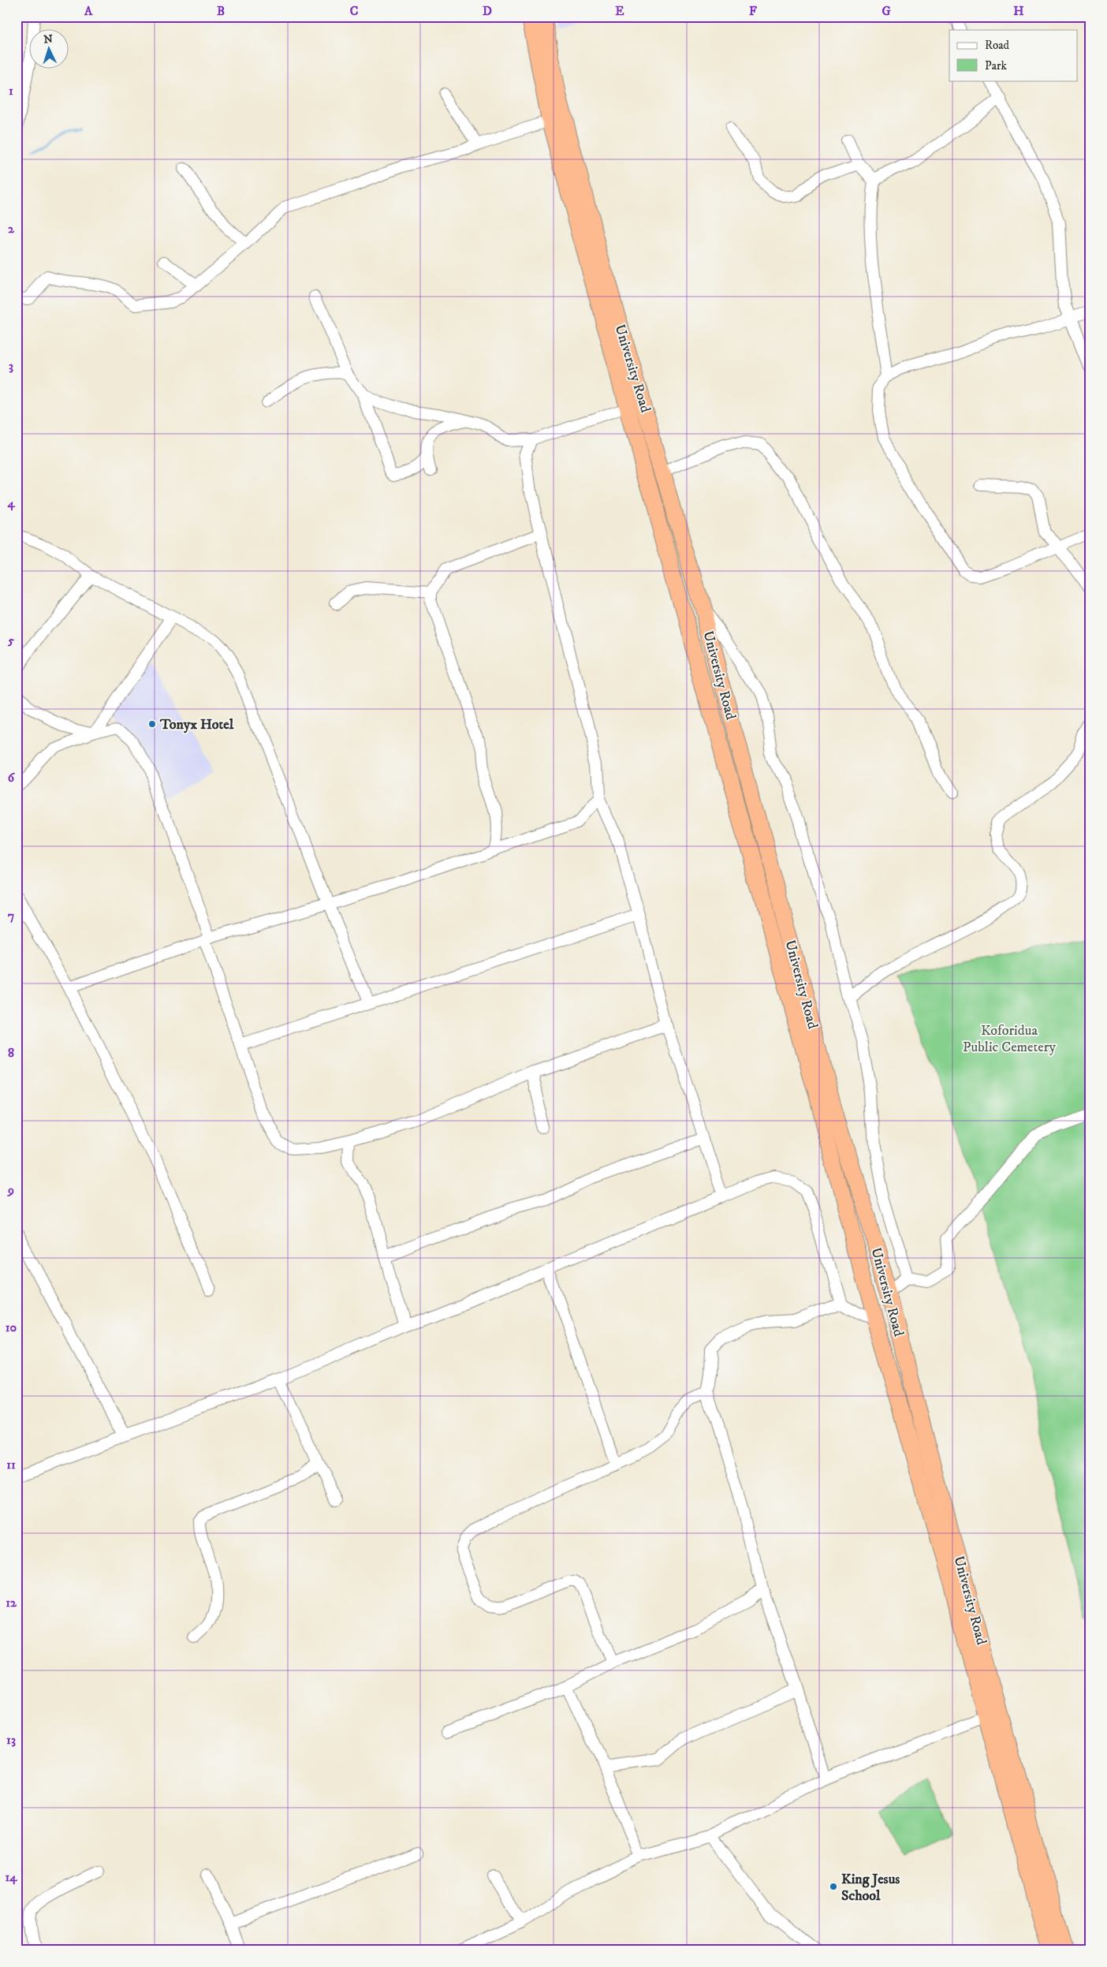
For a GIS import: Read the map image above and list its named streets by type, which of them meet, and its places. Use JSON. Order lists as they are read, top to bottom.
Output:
{
  "streets": {
    "highway": ["University Road"]
  },
  "parks": ["Koforidua Public Cemetery"],
  "places": ["Tonyx Hotel", "King Jesus School"],
  "legend": ["Road", "Park"],
  "north": "top",
  "grid": {
    "columns": [
      "A",
      "B",
      "C",
      "D",
      "E",
      "F",
      "G",
      "H"
    ],
    "rows": [
      "1",
      "2",
      "3",
      "4",
      "5",
      "6",
      "7",
      "8",
      "9",
      "10",
      "11",
      "12",
      "13",
      "14"
    ]
  }
}
